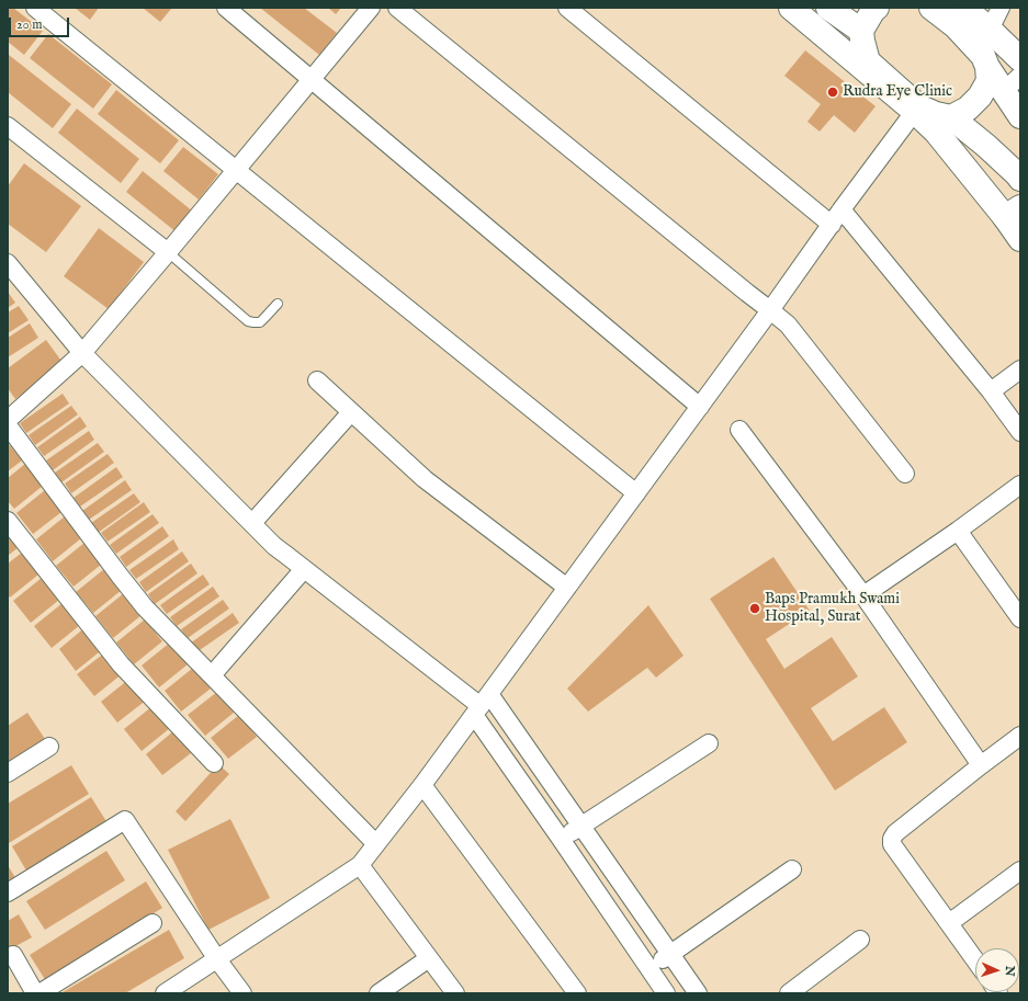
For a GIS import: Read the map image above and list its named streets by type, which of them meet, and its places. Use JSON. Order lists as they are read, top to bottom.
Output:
{
  "places": ["Rudra Eye Clinic", "Baps Pramukh Swami Hospital, Surat"],
  "scale_bar": "20 m",
  "north": "right"
}
